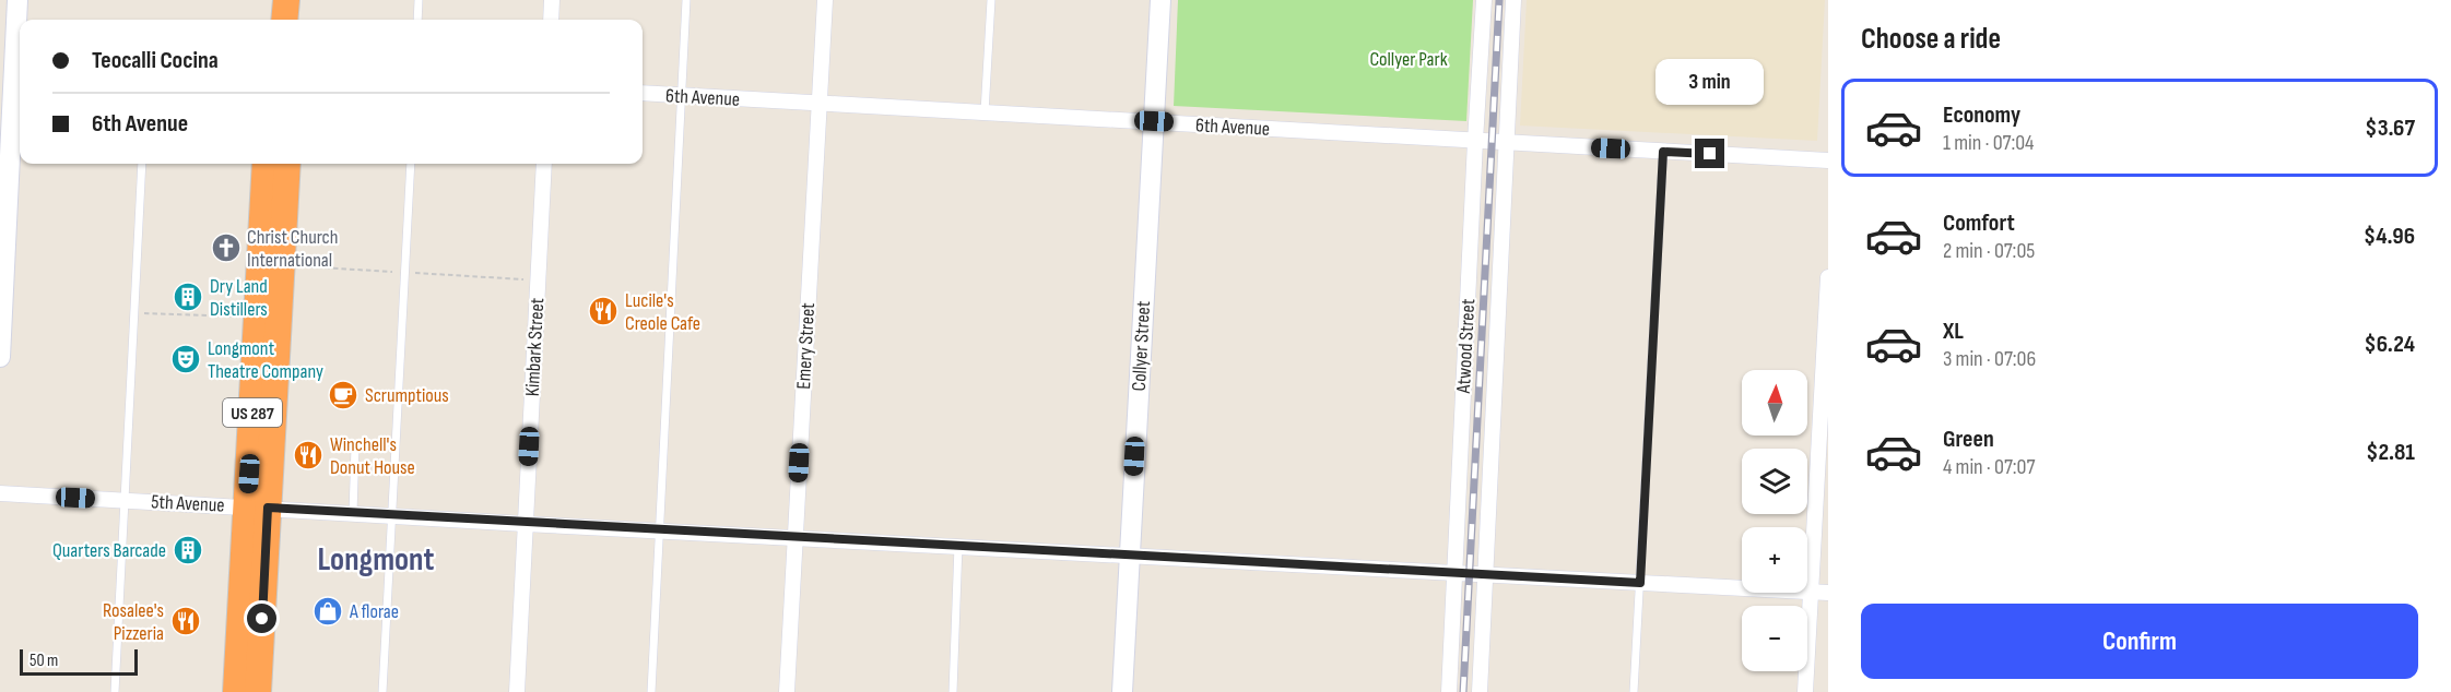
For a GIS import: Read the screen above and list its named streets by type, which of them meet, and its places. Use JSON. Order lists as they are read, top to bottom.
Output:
{
  "streets": {
    "highway": ["US 287"],
    "street": [
      "6th Avenue",
      "Emery Street",
      "Collyer Street",
      "Atwood Street",
      "Kimbark Street",
      "5th Avenue"
    ]
  },
  "crossings": [
    ["6th Avenue", "Emery Street"],
    ["6th Avenue", "Collyer Street"],
    ["6th Avenue", "Atwood Street"],
    ["Emery Street", "5th Avenue"],
    ["Collyer Street", "5th Avenue"],
    ["Atwood Street", "5th Avenue"],
    ["Kimbark Street", "5th Avenue"],
    ["US 287", "5th Avenue"]
  ],
  "districts": ["Longmont"],
  "parks": ["Collyer Park"],
  "places": {
    "church": ["Christ Church International"],
    "building": ["Dry Land Distillers", "Quarters Barcade"],
    "restaurant": ["Lucile's Creole Cafe", "Winchell's Donut House", "Rosalee's Pizzeria"],
    "theatre": ["Longmont Theatre Company"],
    "cafe": ["Scrumptious"],
    "shop": ["A florae"]
  },
  "scale_bar": "50 m",
  "north": "top",
  "page": {
    "heading": "Choose a ride",
    "banner": ["Teocalli Cocina", "6th Avenue"],
    "bubble": "3 min",
    "list": [
      {
        "name": "Economy",
        "note": "1 min · 07:04",
        "value": "$3.67"
      },
      {
        "name": "Comfort",
        "note": "2 min · 07:05",
        "value": "$4.96"
      },
      {
        "name": "XL",
        "note": "3 min · 07:06",
        "value": "$6.24"
      },
      {
        "name": "Green",
        "note": "4 min · 07:07",
        "value": "$2.81"
      }
    ],
    "map_buttons": ["+", "−"],
    "buttons": "Confirm",
    "scale": "50 m"
  }
}
